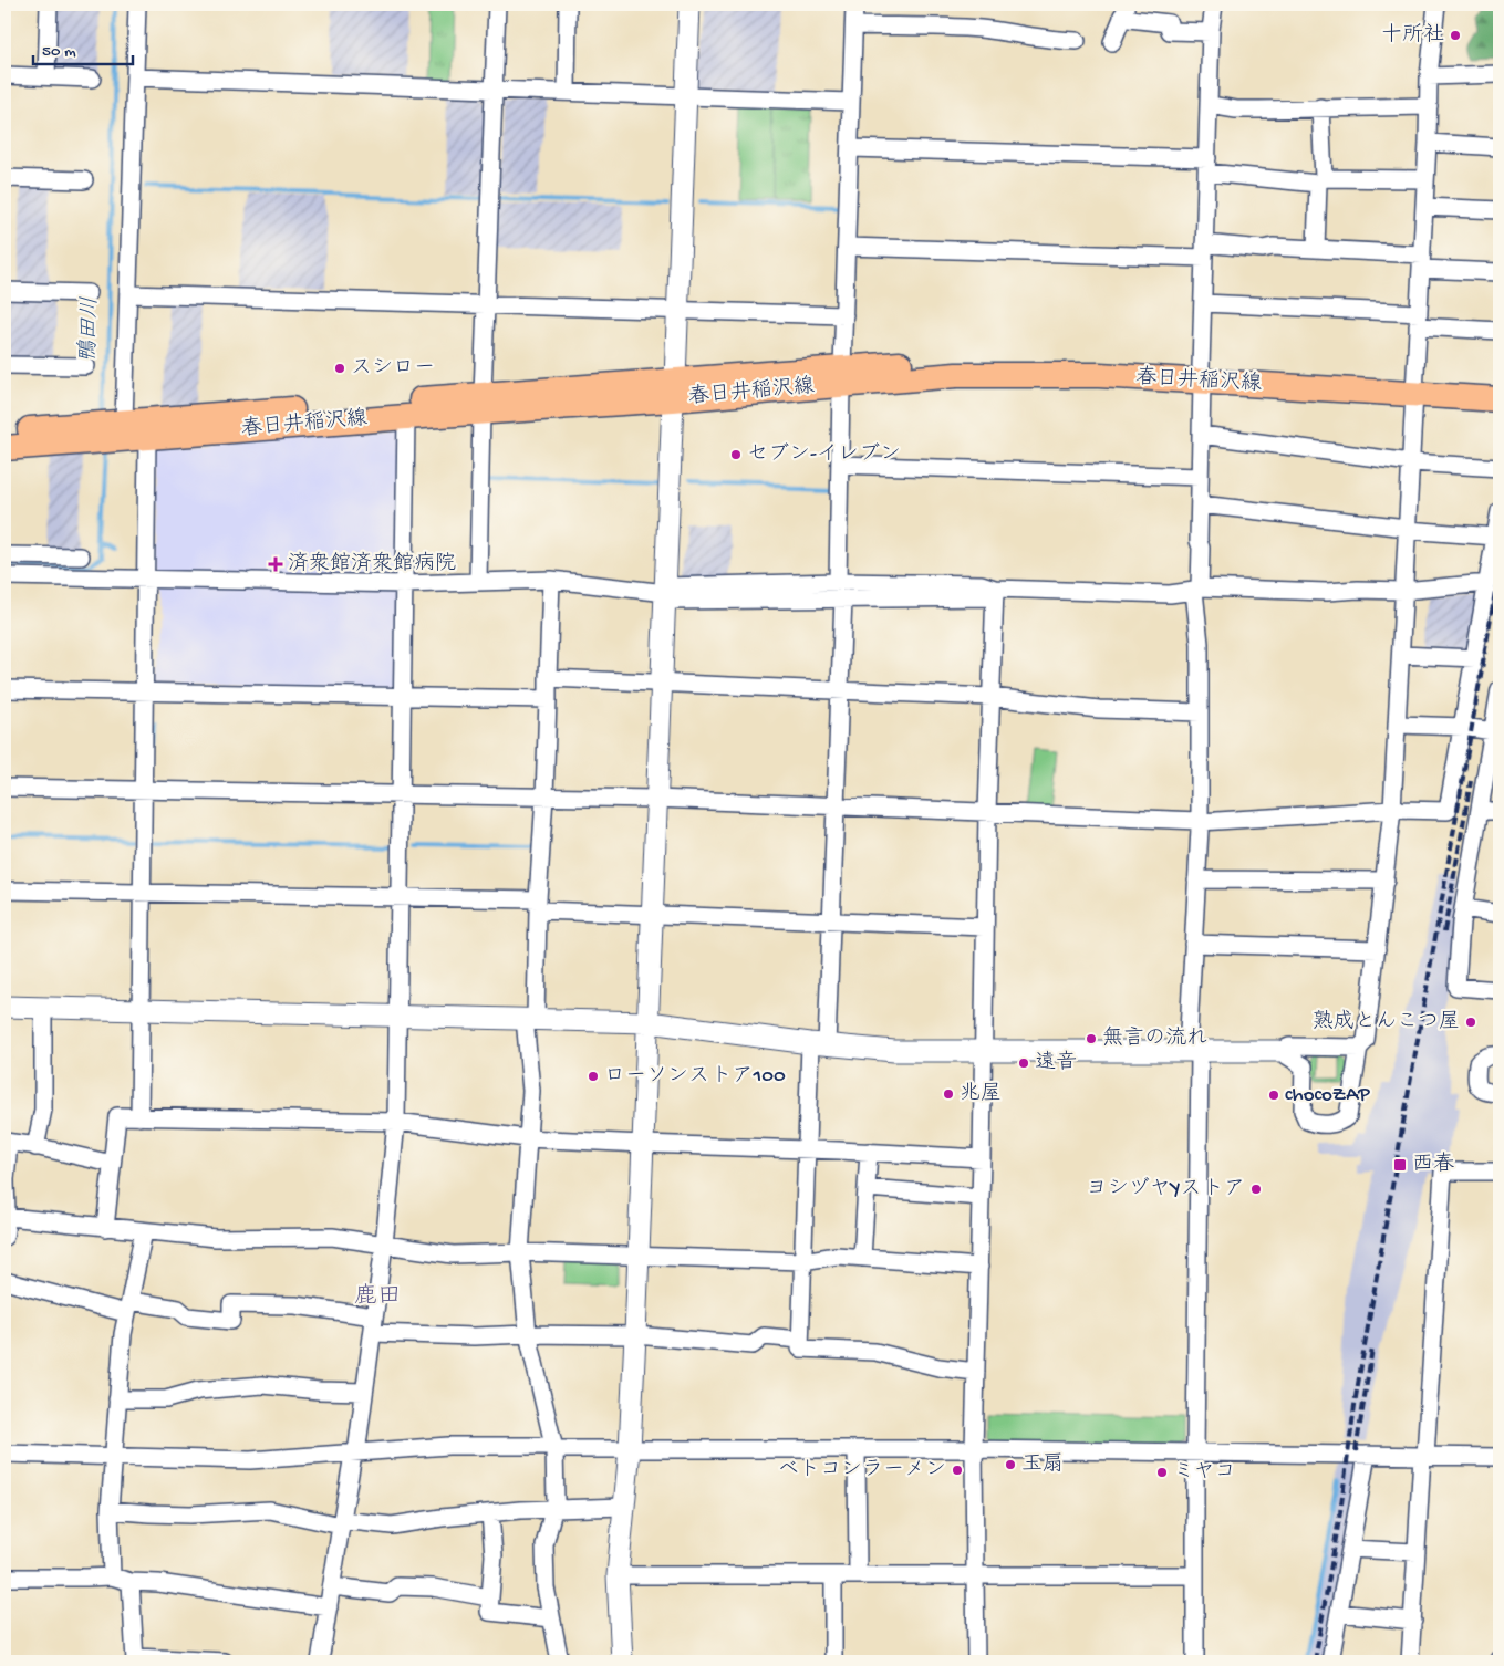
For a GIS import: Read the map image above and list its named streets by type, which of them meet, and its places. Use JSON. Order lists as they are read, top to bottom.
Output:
{
  "streets": {
    "main road": ["春日井稲沢線"]
  },
  "districts": ["鹿田"],
  "water": ["鴨田川"],
  "places": {
    "other": [
      "十所社",
      "スシロー",
      "セブン-イレブン",
      "熟成とんこつ屋",
      "無言の流れ",
      "遠音",
      "ローソンストア100",
      "兆屋",
      "chocoZAP",
      "ヨシヅヤYストア",
      "玉扇",
      "ベトコンラーメン",
      "ミヤコ"
    ],
    "health": ["済衆館済衆館病院"],
    "transit": ["西春"]
  },
  "scale_bar": "50 m"
}
